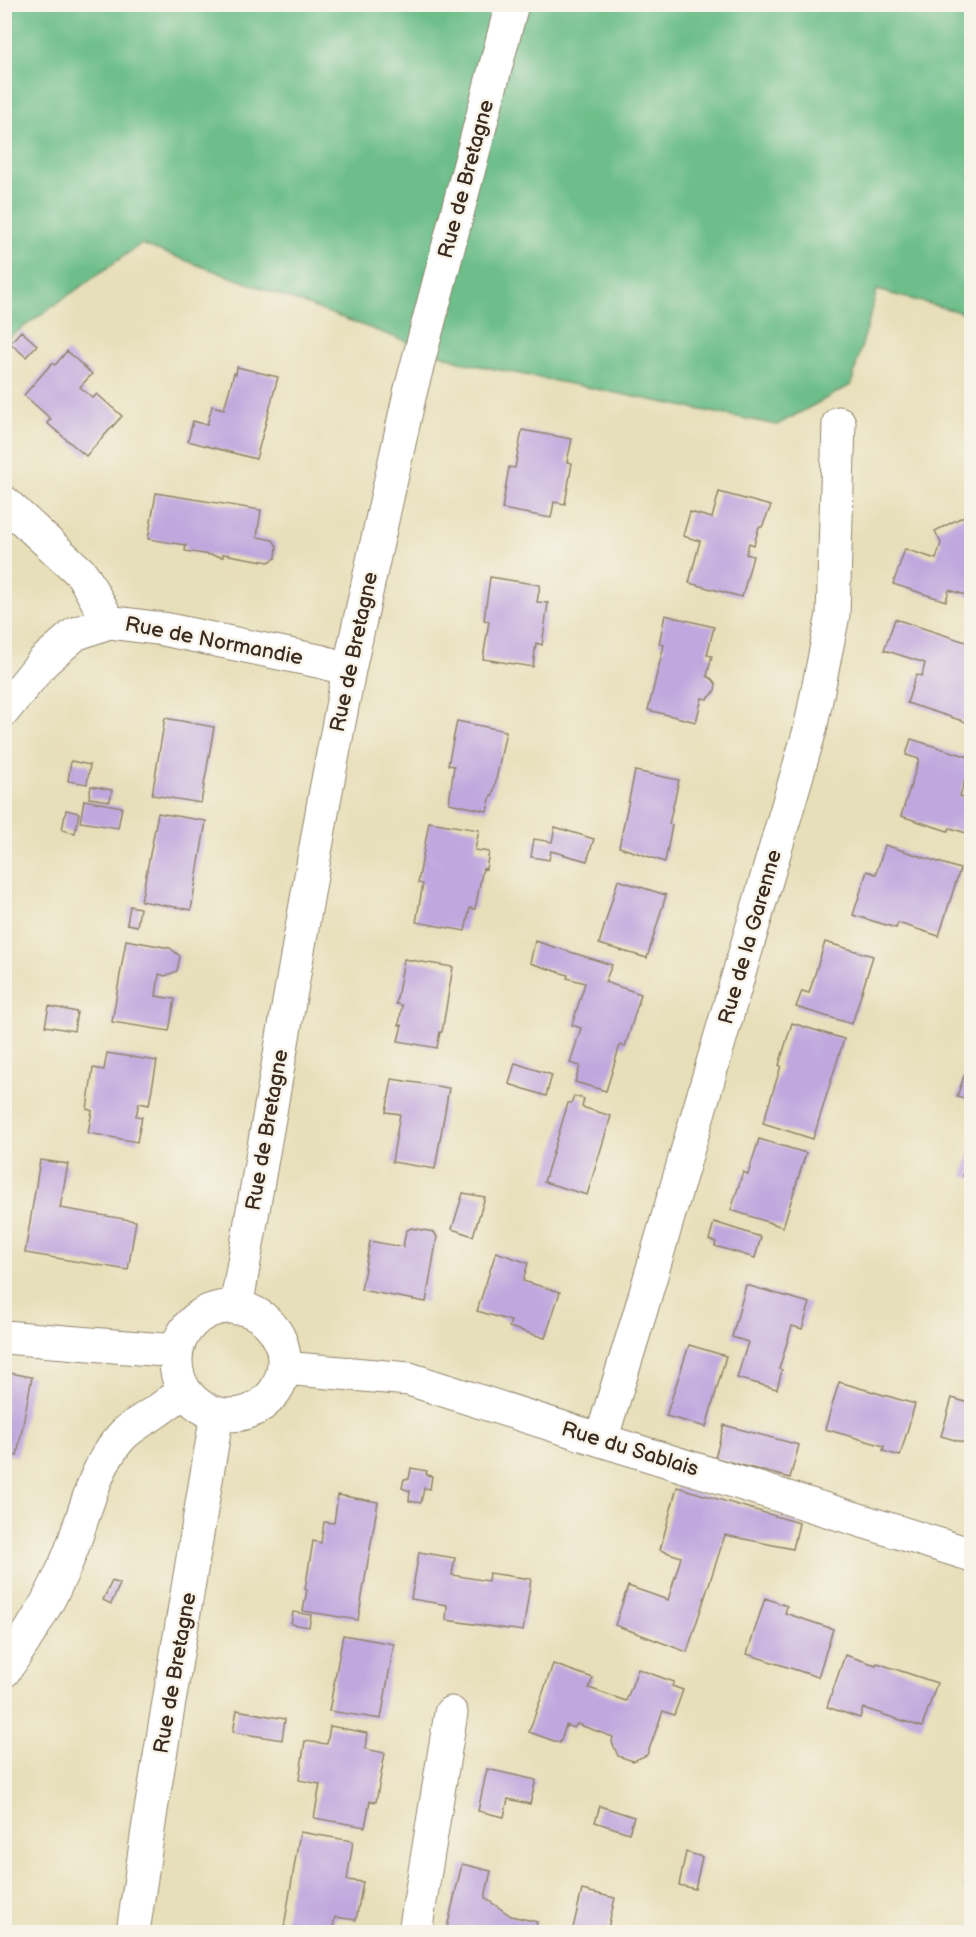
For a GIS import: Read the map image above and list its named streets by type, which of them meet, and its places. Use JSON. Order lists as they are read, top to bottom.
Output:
{
  "streets": {
    "street": [
      "Rue de Bretagne",
      "Rue de Normandie",
      "Rue de la Garenne",
      "Rue du Sablais"
    ]
  },
  "crossings": [
    ["Rue de Bretagne", "Rue de Normandie"],
    ["Rue de Bretagne", "Rue du Sablais"],
    ["Rue de la Garenne", "Rue du Sablais"]
  ]
}
